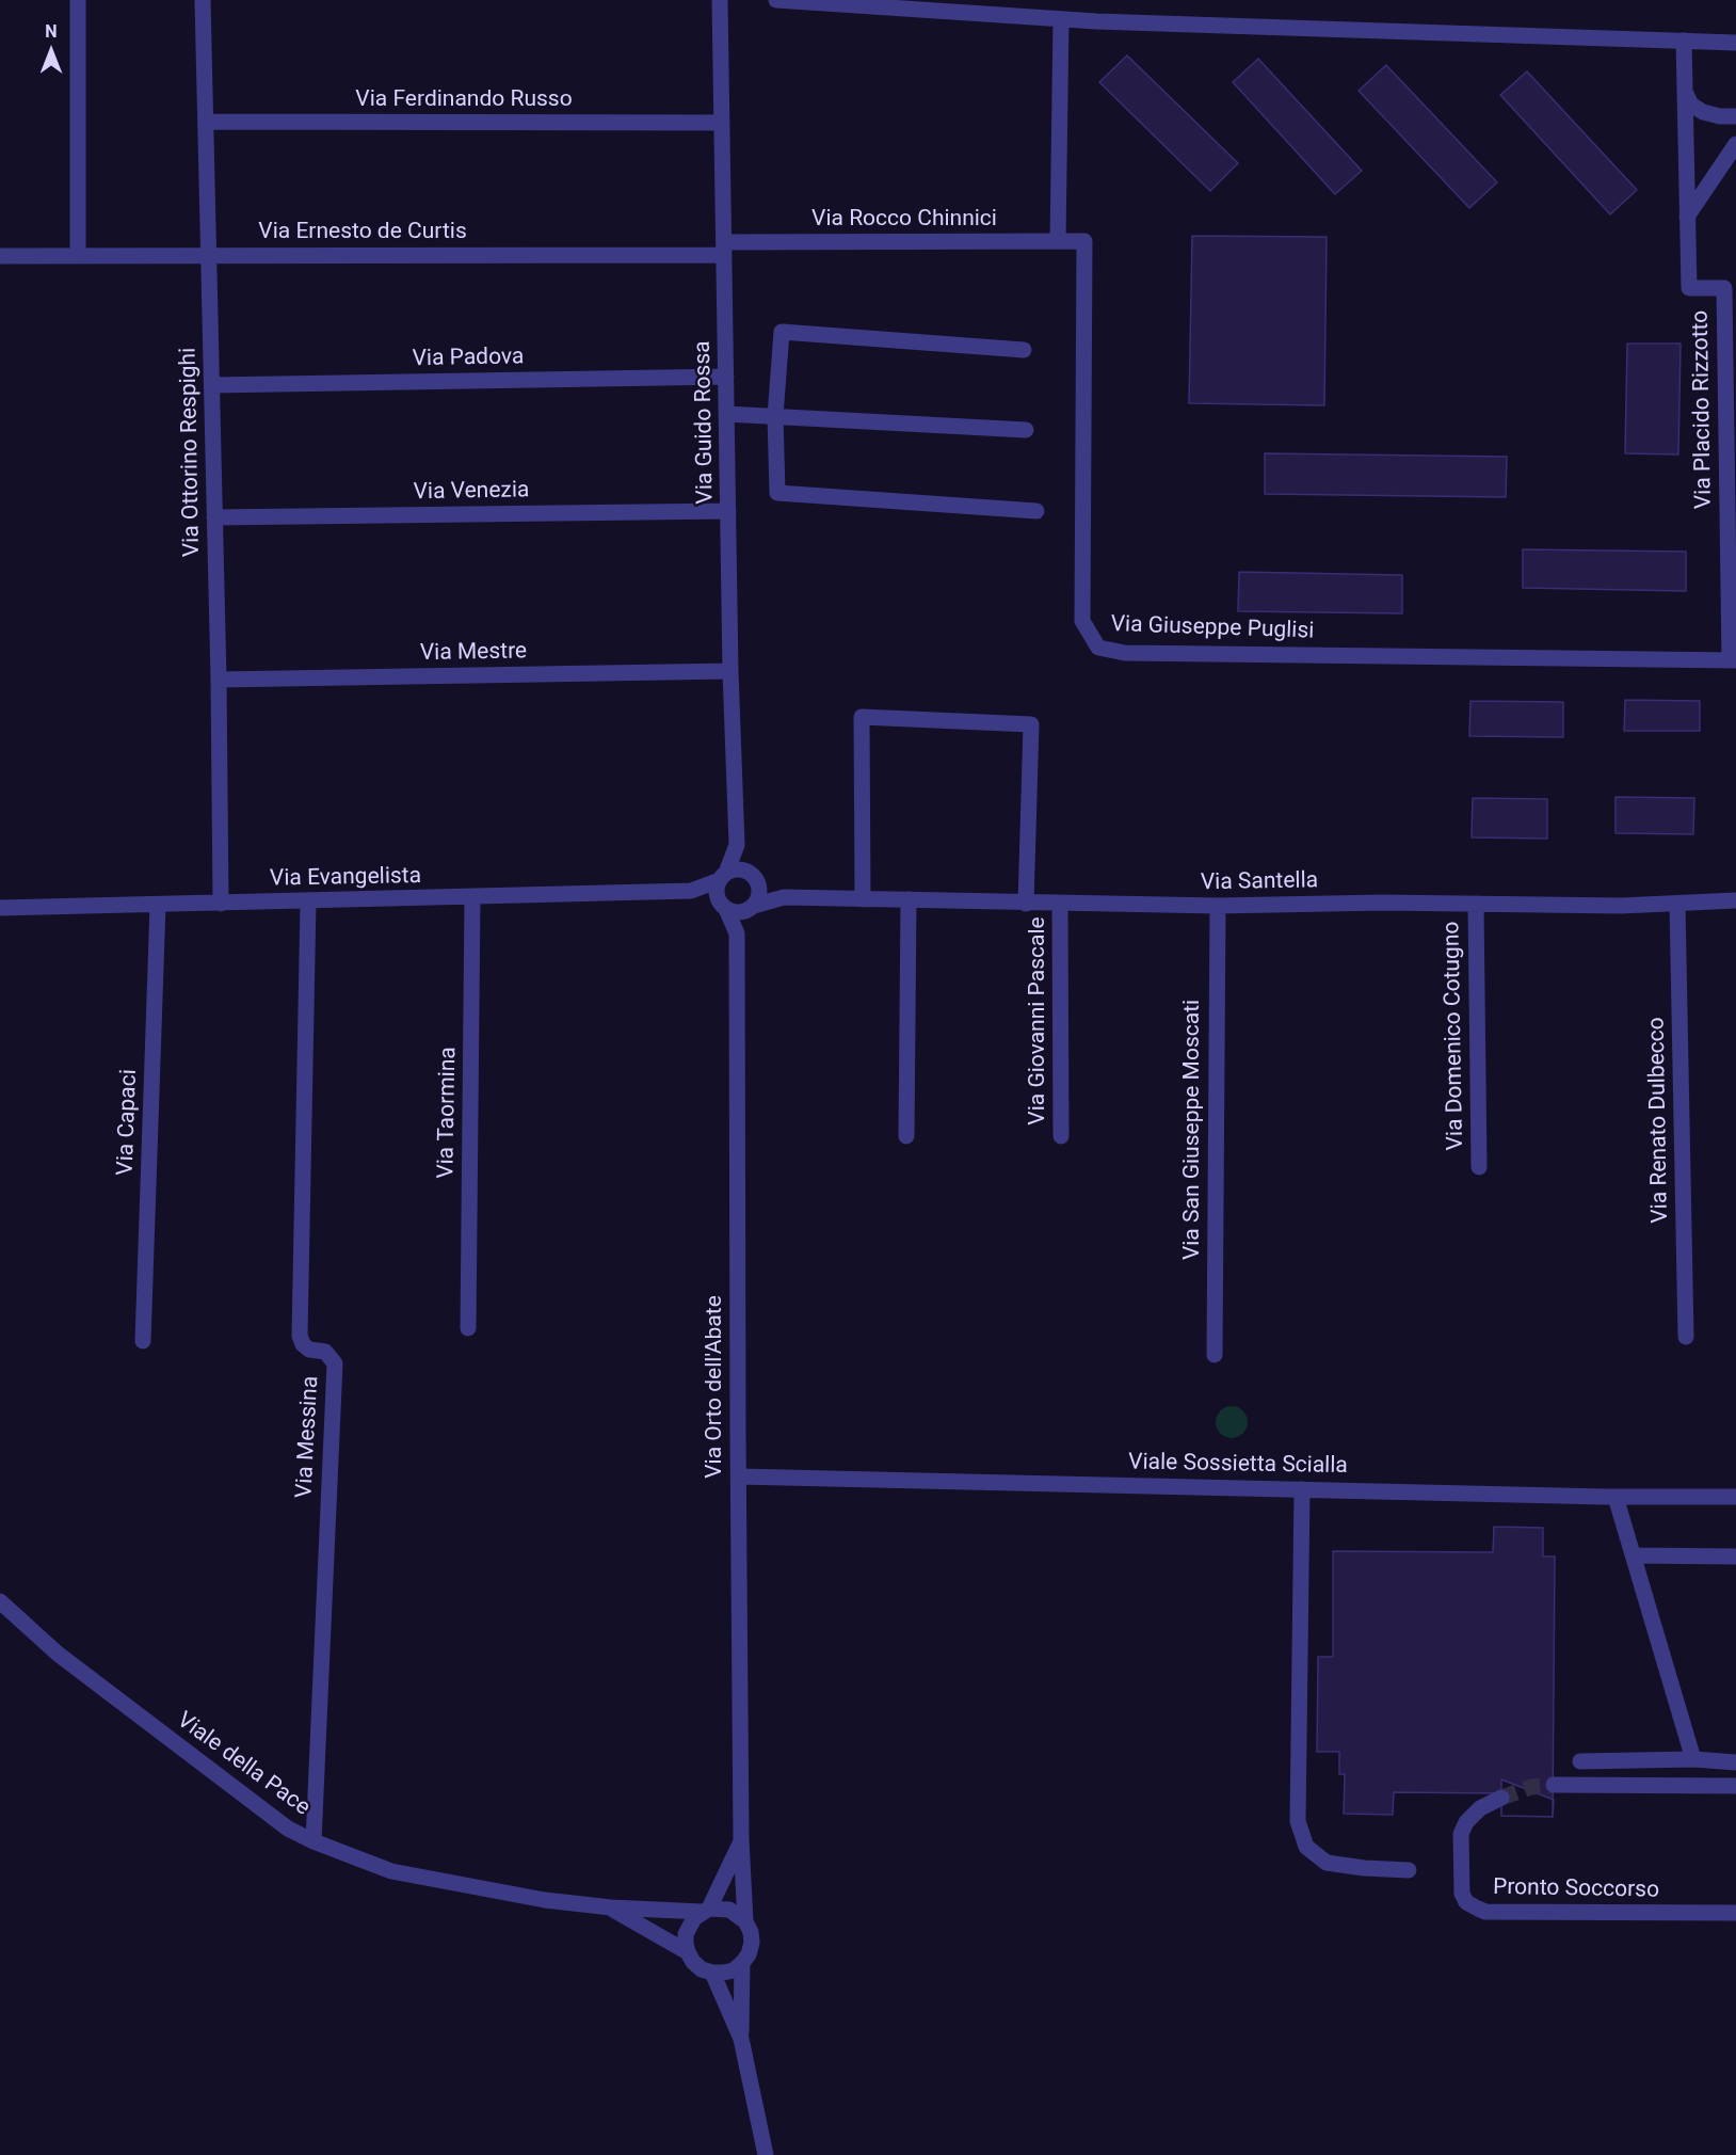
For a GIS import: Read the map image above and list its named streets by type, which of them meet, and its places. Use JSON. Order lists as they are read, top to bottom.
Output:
{
  "streets": {
    "street": [
      "Via Ferdinando Russo",
      "Via Rocco Chinnici",
      "Via Ernesto de Curtis",
      "Via Padova",
      "Via Placido Rizzotto",
      "Via Guido Rossa",
      "Via Ottorino Respighi",
      "Via Venezia",
      "Via Giuseppe Puglisi",
      "Via Mestre",
      "Via Evangelista",
      "Via Santella",
      "Via Giovanni Pascale",
      "Via Domenico Cotugno",
      "Via Taormina",
      "Via Renato Dulbecco",
      "Via Capaci",
      "Via San Giuseppe Moscati",
      "Via Orto dell'Abate",
      "Via Messina",
      "Viale Sossietta Scialla",
      "Viale della Pace",
      "Pronto Soccorso"
    ]
  },
  "crossings": [
    ["Via Ferdinando Russo", "Via Guido Rossa"],
    ["Via Ferdinando Russo", "Via Ottorino Respighi"],
    ["Via Rocco Chinnici", "Via Ernesto de Curtis"],
    ["Via Rocco Chinnici", "Via Guido Rossa"],
    ["Via Rocco Chinnici", "Via Giuseppe Puglisi"],
    ["Via Ernesto de Curtis", "Via Guido Rossa"],
    ["Via Ernesto de Curtis", "Via Ottorino Respighi"],
    ["Via Padova", "Via Guido Rossa"],
    ["Via Padova", "Via Ottorino Respighi"],
    ["Via Placido Rizzotto", "Via Giuseppe Puglisi"],
    ["Via Guido Rossa", "Via Venezia"],
    ["Via Guido Rossa", "Via Mestre"],
    ["Via Guido Rossa", "Via Evangelista"],
    ["Via Guido Rossa", "Via Santella"],
    ["Via Guido Rossa", "Via Orto dell'Abate"],
    ["Via Ottorino Respighi", "Via Venezia"],
    ["Via Ottorino Respighi", "Via Mestre"],
    ["Via Ottorino Respighi", "Via Evangelista"],
    ["Via Evangelista", "Via Santella"],
    ["Via Evangelista", "Via Taormina"],
    ["Via Evangelista", "Via Capaci"],
    ["Via Evangelista", "Via Orto dell'Abate"],
    ["Via Evangelista", "Via Messina"],
    ["Via Santella", "Via Giovanni Pascale"],
    ["Via Santella", "Via Domenico Cotugno"],
    ["Via Santella", "Via Renato Dulbecco"],
    ["Via Santella", "Via San Giuseppe Moscati"],
    ["Via Santella", "Via Orto dell'Abate"],
    ["Via Orto dell'Abate", "Viale Sossietta Scialla"],
    ["Via Orto dell'Abate", "Viale della Pace"],
    ["Via Messina", "Viale della Pace"]
  ],
  "north": "top"
}
